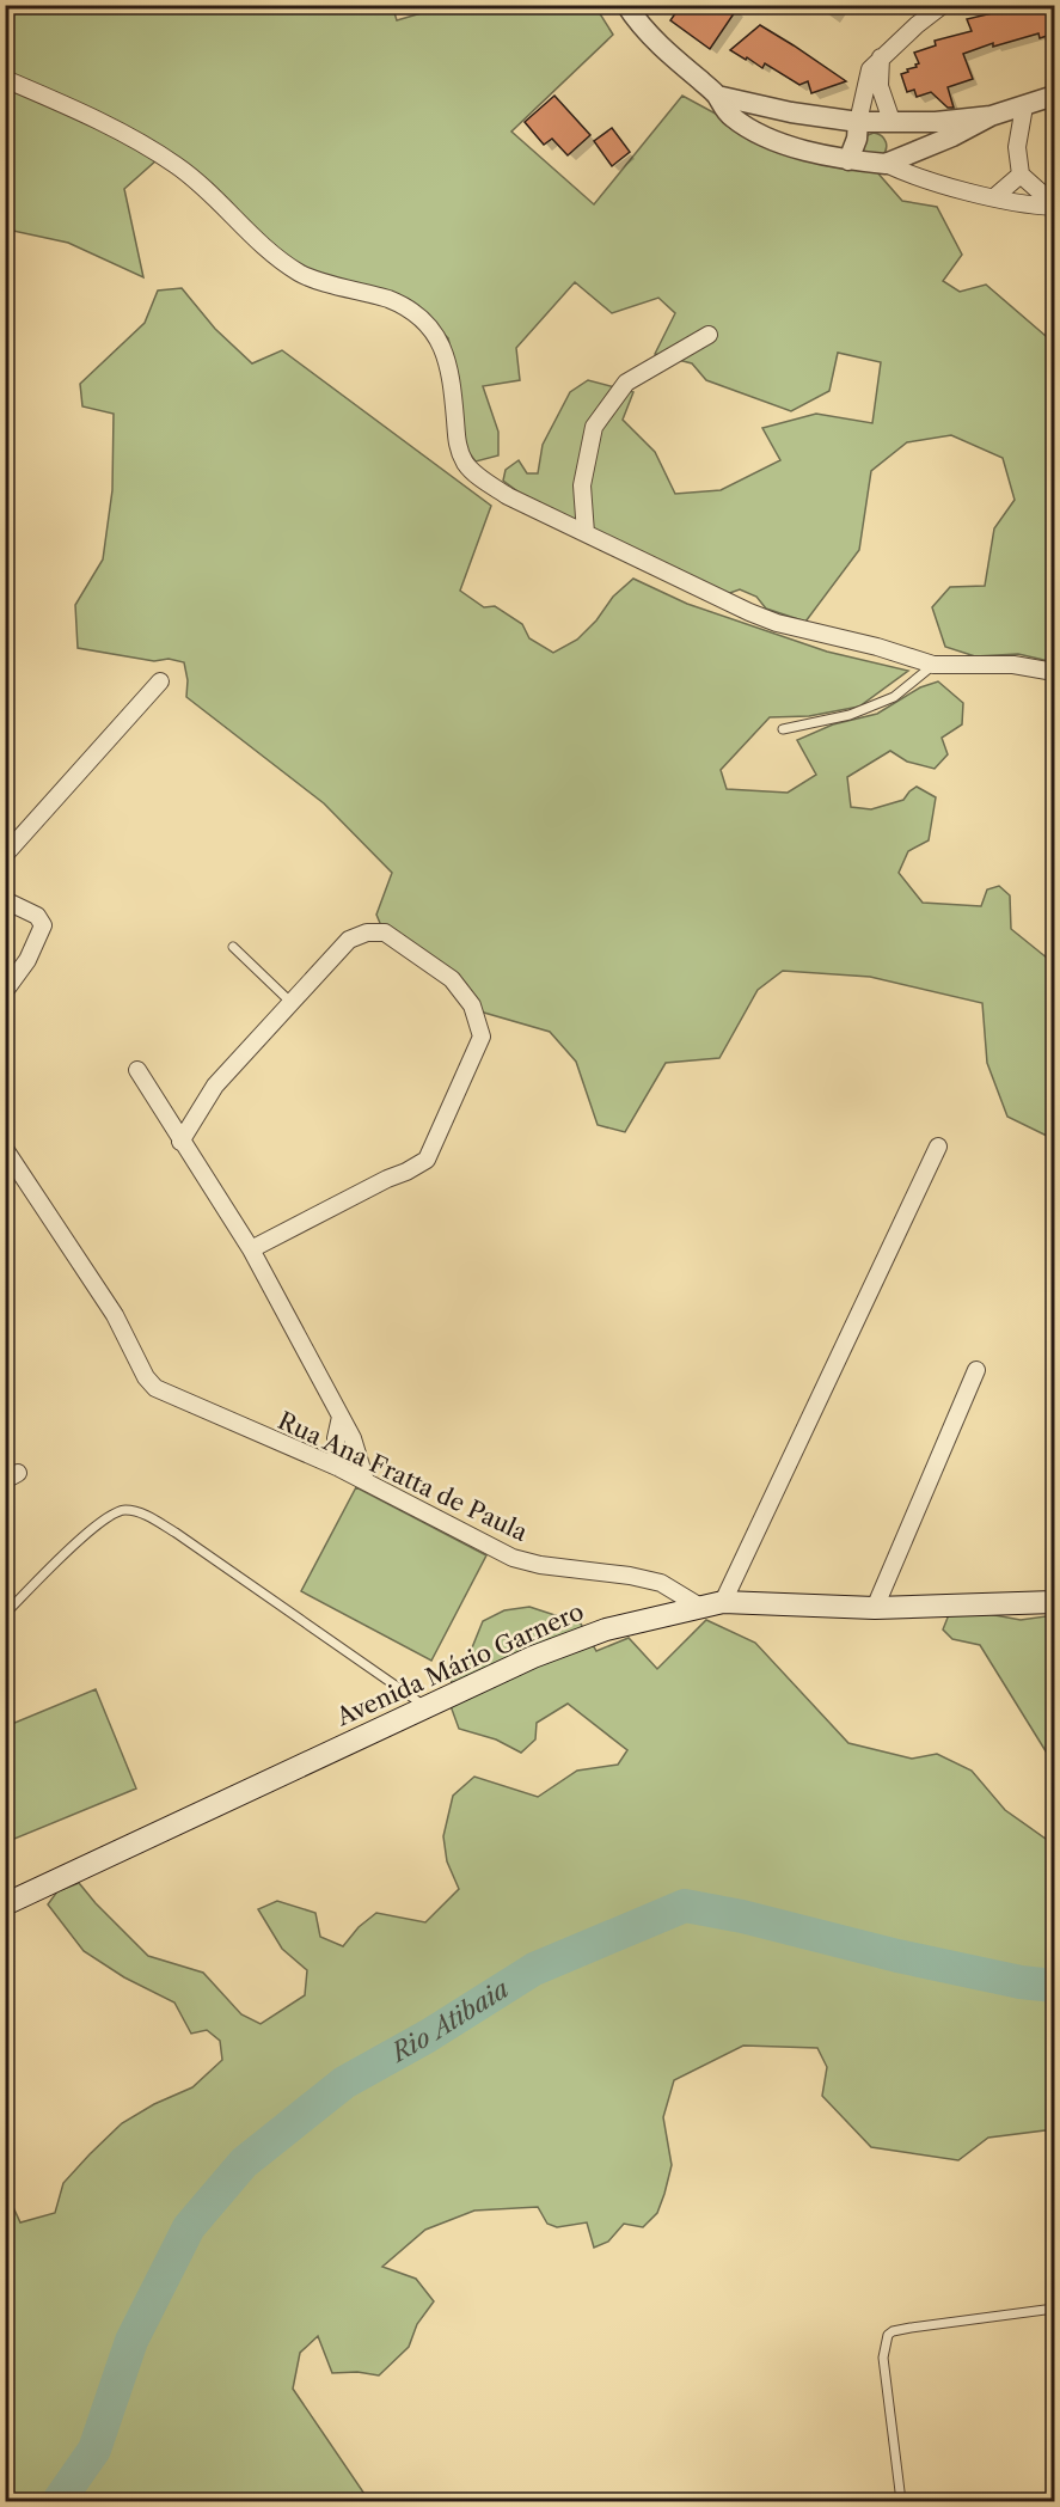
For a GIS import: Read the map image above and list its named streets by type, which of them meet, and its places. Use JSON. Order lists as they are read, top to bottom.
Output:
{
  "streets": {
    "main road": ["Avenida Mário Garnero"],
    "street": ["Rua Ana Fratta de Paula"]
  },
  "crossings": [
    ["Rua Ana Fratta de Paula", "Avenida Mário Garnero"]
  ],
  "water": ["Rio Atibaia"]
}
